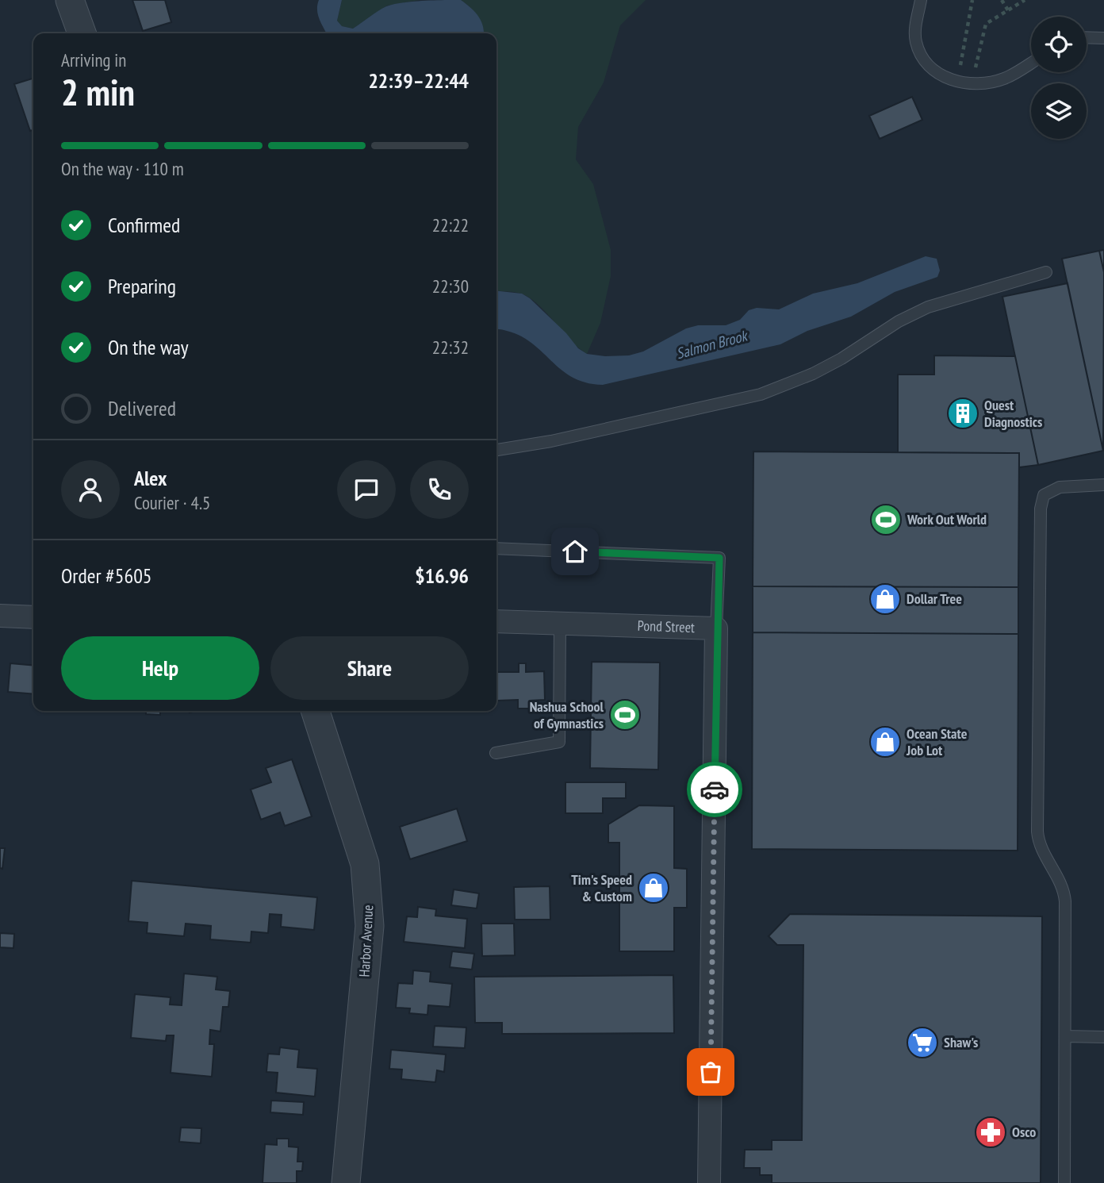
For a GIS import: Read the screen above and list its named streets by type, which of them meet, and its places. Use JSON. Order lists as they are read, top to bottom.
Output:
{
  "streets": {
    "street": ["Pond Street", "Harbor Avenue"]
  },
  "water": ["Salmon Brook"],
  "places": {
    "building": ["Quest Diagnostics"],
    "sports": ["Work Out World", "Nashua School of Gymnastics"],
    "shop": ["Dollar Tree", "Ocean State Job Lot", "Tim's Speed & Custom"],
    "supermarket": ["Shaw's"],
    "pharmacy": ["Osco"]
  },
  "page": {
    "heading": ["2 min", "Arriving in", "22:39–22:44"],
    "panel": [
      "Alex",
      "Courier · 4.5",
      "Order #5605",
      "$16.96"
    ],
    "bar": "On the way · 110 m",
    "list": [
      ["Confirmed", "22:22"],
      ["Preparing", "22:30"],
      ["On the way", "22:32"],
      "Delivered"
    ],
    "buttons": ["Help", "Share"]
  }
}
